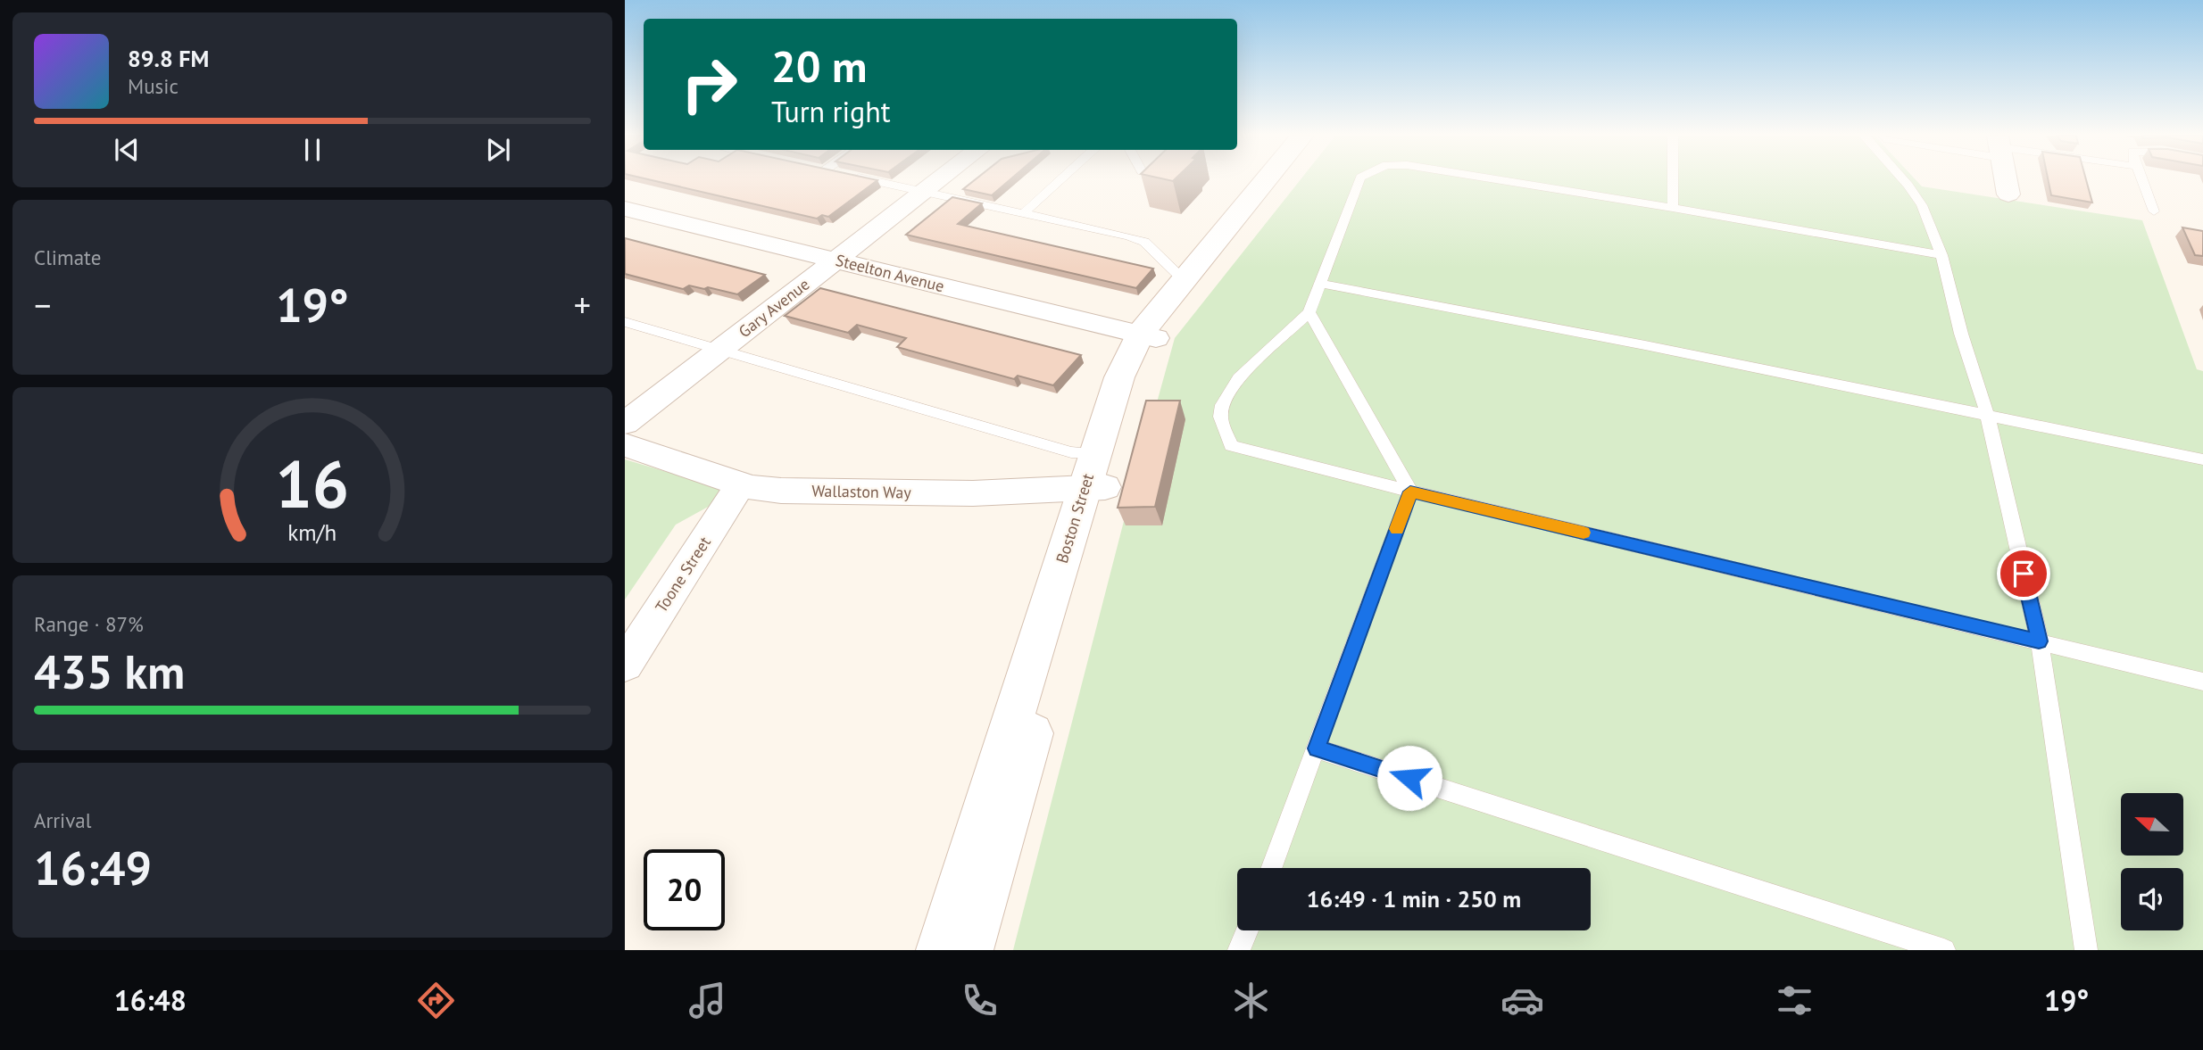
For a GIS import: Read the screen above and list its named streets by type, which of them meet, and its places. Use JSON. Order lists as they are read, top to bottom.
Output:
{
  "streets": {
    "main road": ["Boston Street"],
    "street": [
      "Steelton Avenue",
      "Gary Avenue",
      "Wallaston Way",
      "Toone Street"
    ]
  },
  "crossings": [
    ["Steelton Avenue", "Gary Avenue"],
    ["Steelton Avenue", "Boston Street"],
    ["Wallaston Way", "Boston Street"],
    ["Wallaston Way", "Toone Street"]
  ],
  "north": "left",
  "page": {
    "turn": ["20 m", "Turn right"],
    "song": ["89.8 FM", "Music"],
    "tile": [
      "Climate",
      ["Range · 87%", "435 km"],
      ["Arrival", "16:49"]
    ],
    "heat": ["−", "19°", "+"],
    "limit": "20",
    "trip": "16:49 · 1 min · 250 m",
    "tabs": ["16:48", "19°"],
    "gauge": ["16", "km/h"]
  }
}
